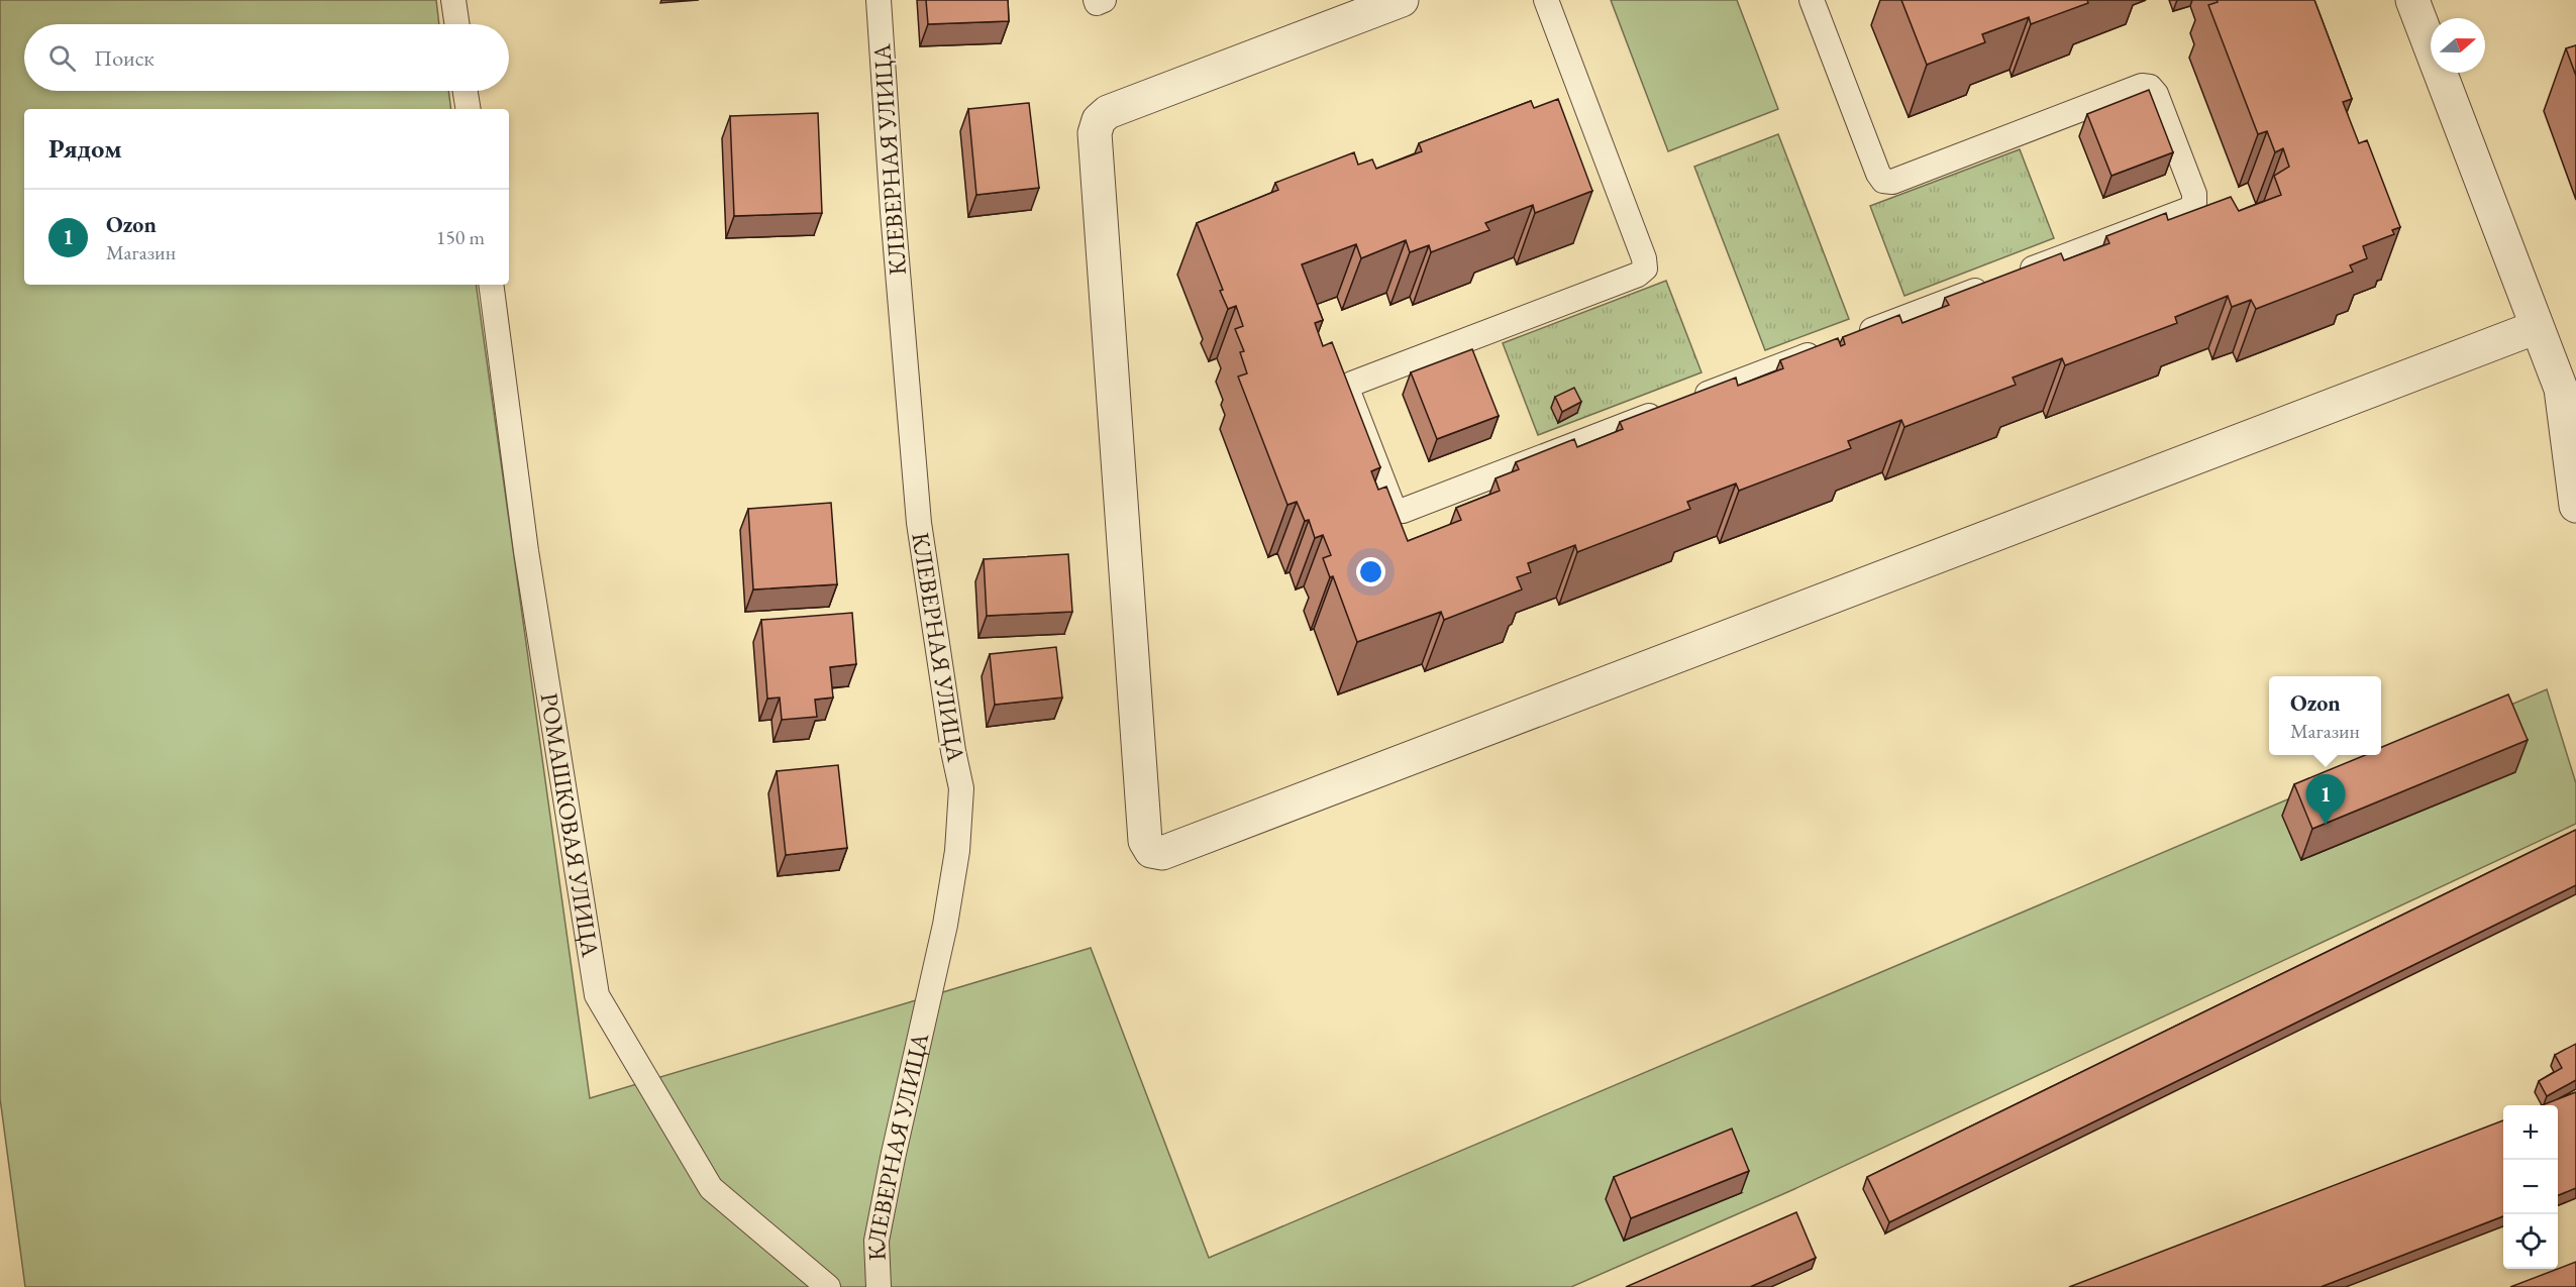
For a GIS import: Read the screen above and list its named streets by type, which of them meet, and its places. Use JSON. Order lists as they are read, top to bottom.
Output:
{
  "streets": {
    "lane": ["КЛЕВЕРНАЯ УЛИЦА", "РОМАШКОВАЯ УЛИЦА"]
  },
  "north": "right",
  "page": {
    "search": "Поиск",
    "heading": "Рядом",
    "list": [
      {
        "mark": "1",
        "name": "Ozon",
        "note": "Магазин",
        "value": "150 m"
      }
    ],
    "popup": ["Ozon", "Магазин"],
    "pins": "1",
    "map_buttons": ["+", "−"]
  }
}
